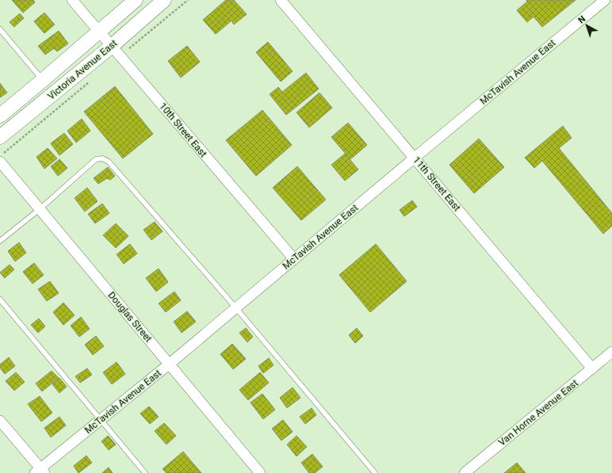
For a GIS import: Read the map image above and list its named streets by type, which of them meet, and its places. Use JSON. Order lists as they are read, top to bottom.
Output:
{
  "streets": {
    "main road": ["Victoria Avenue East"],
    "street": [
      "McTavish Avenue East",
      "10th Street East",
      "11th Street East",
      "Douglas Street",
      "Van Horne Avenue East"
    ]
  },
  "crossings": [
    ["Victoria Avenue East", "10th Street East"],
    ["McTavish Avenue East", "10th Street East"],
    ["McTavish Avenue East", "11th Street East"],
    ["McTavish Avenue East", "Douglas Street"],
    ["11th Street East", "Van Horne Avenue East"]
  ],
  "north": "top left"
}
